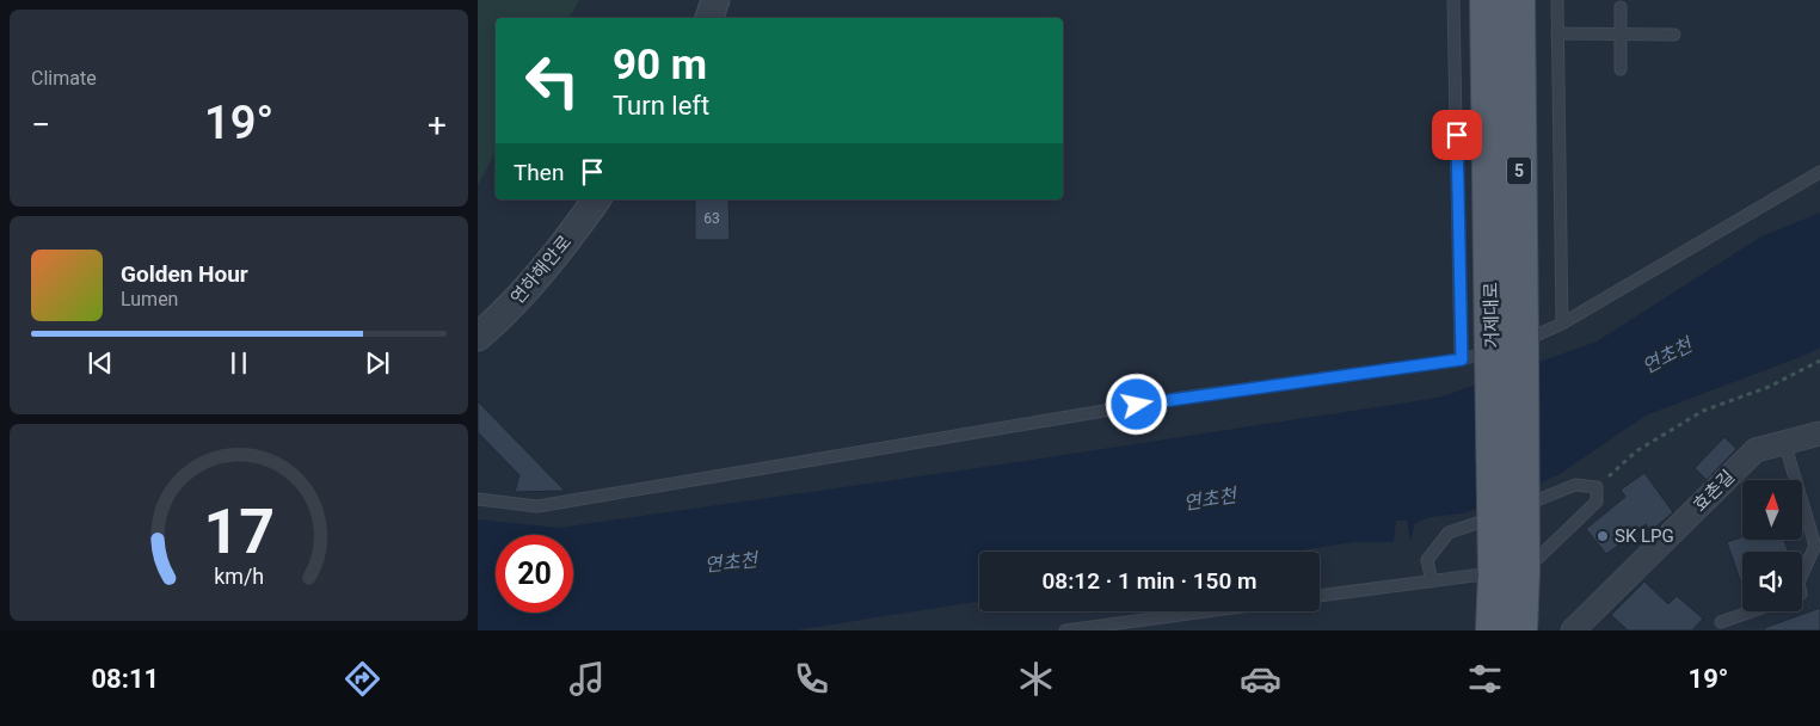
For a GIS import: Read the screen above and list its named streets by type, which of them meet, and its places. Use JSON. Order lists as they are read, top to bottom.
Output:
{
  "streets": {
    "main road": ["5", "거제대로"],
    "street": ["연하해안로", "효촌길"]
  },
  "water": ["연초천"],
  "places": ["SK LPG"],
  "house_numbers": ["63"],
  "north": "top",
  "page": {
    "tile": "Climate",
    "turn": ["90 m", "Turn left"],
    "heat": ["−", "19°", "+"],
    "then": "Then",
    "song": ["Golden Hour", "Lumen"],
    "limit": "20",
    "trip": "08:12 · 1 min · 150 m",
    "tabs": ["08:11", "19°"],
    "gauge": ["17", "km/h"]
  }
}
